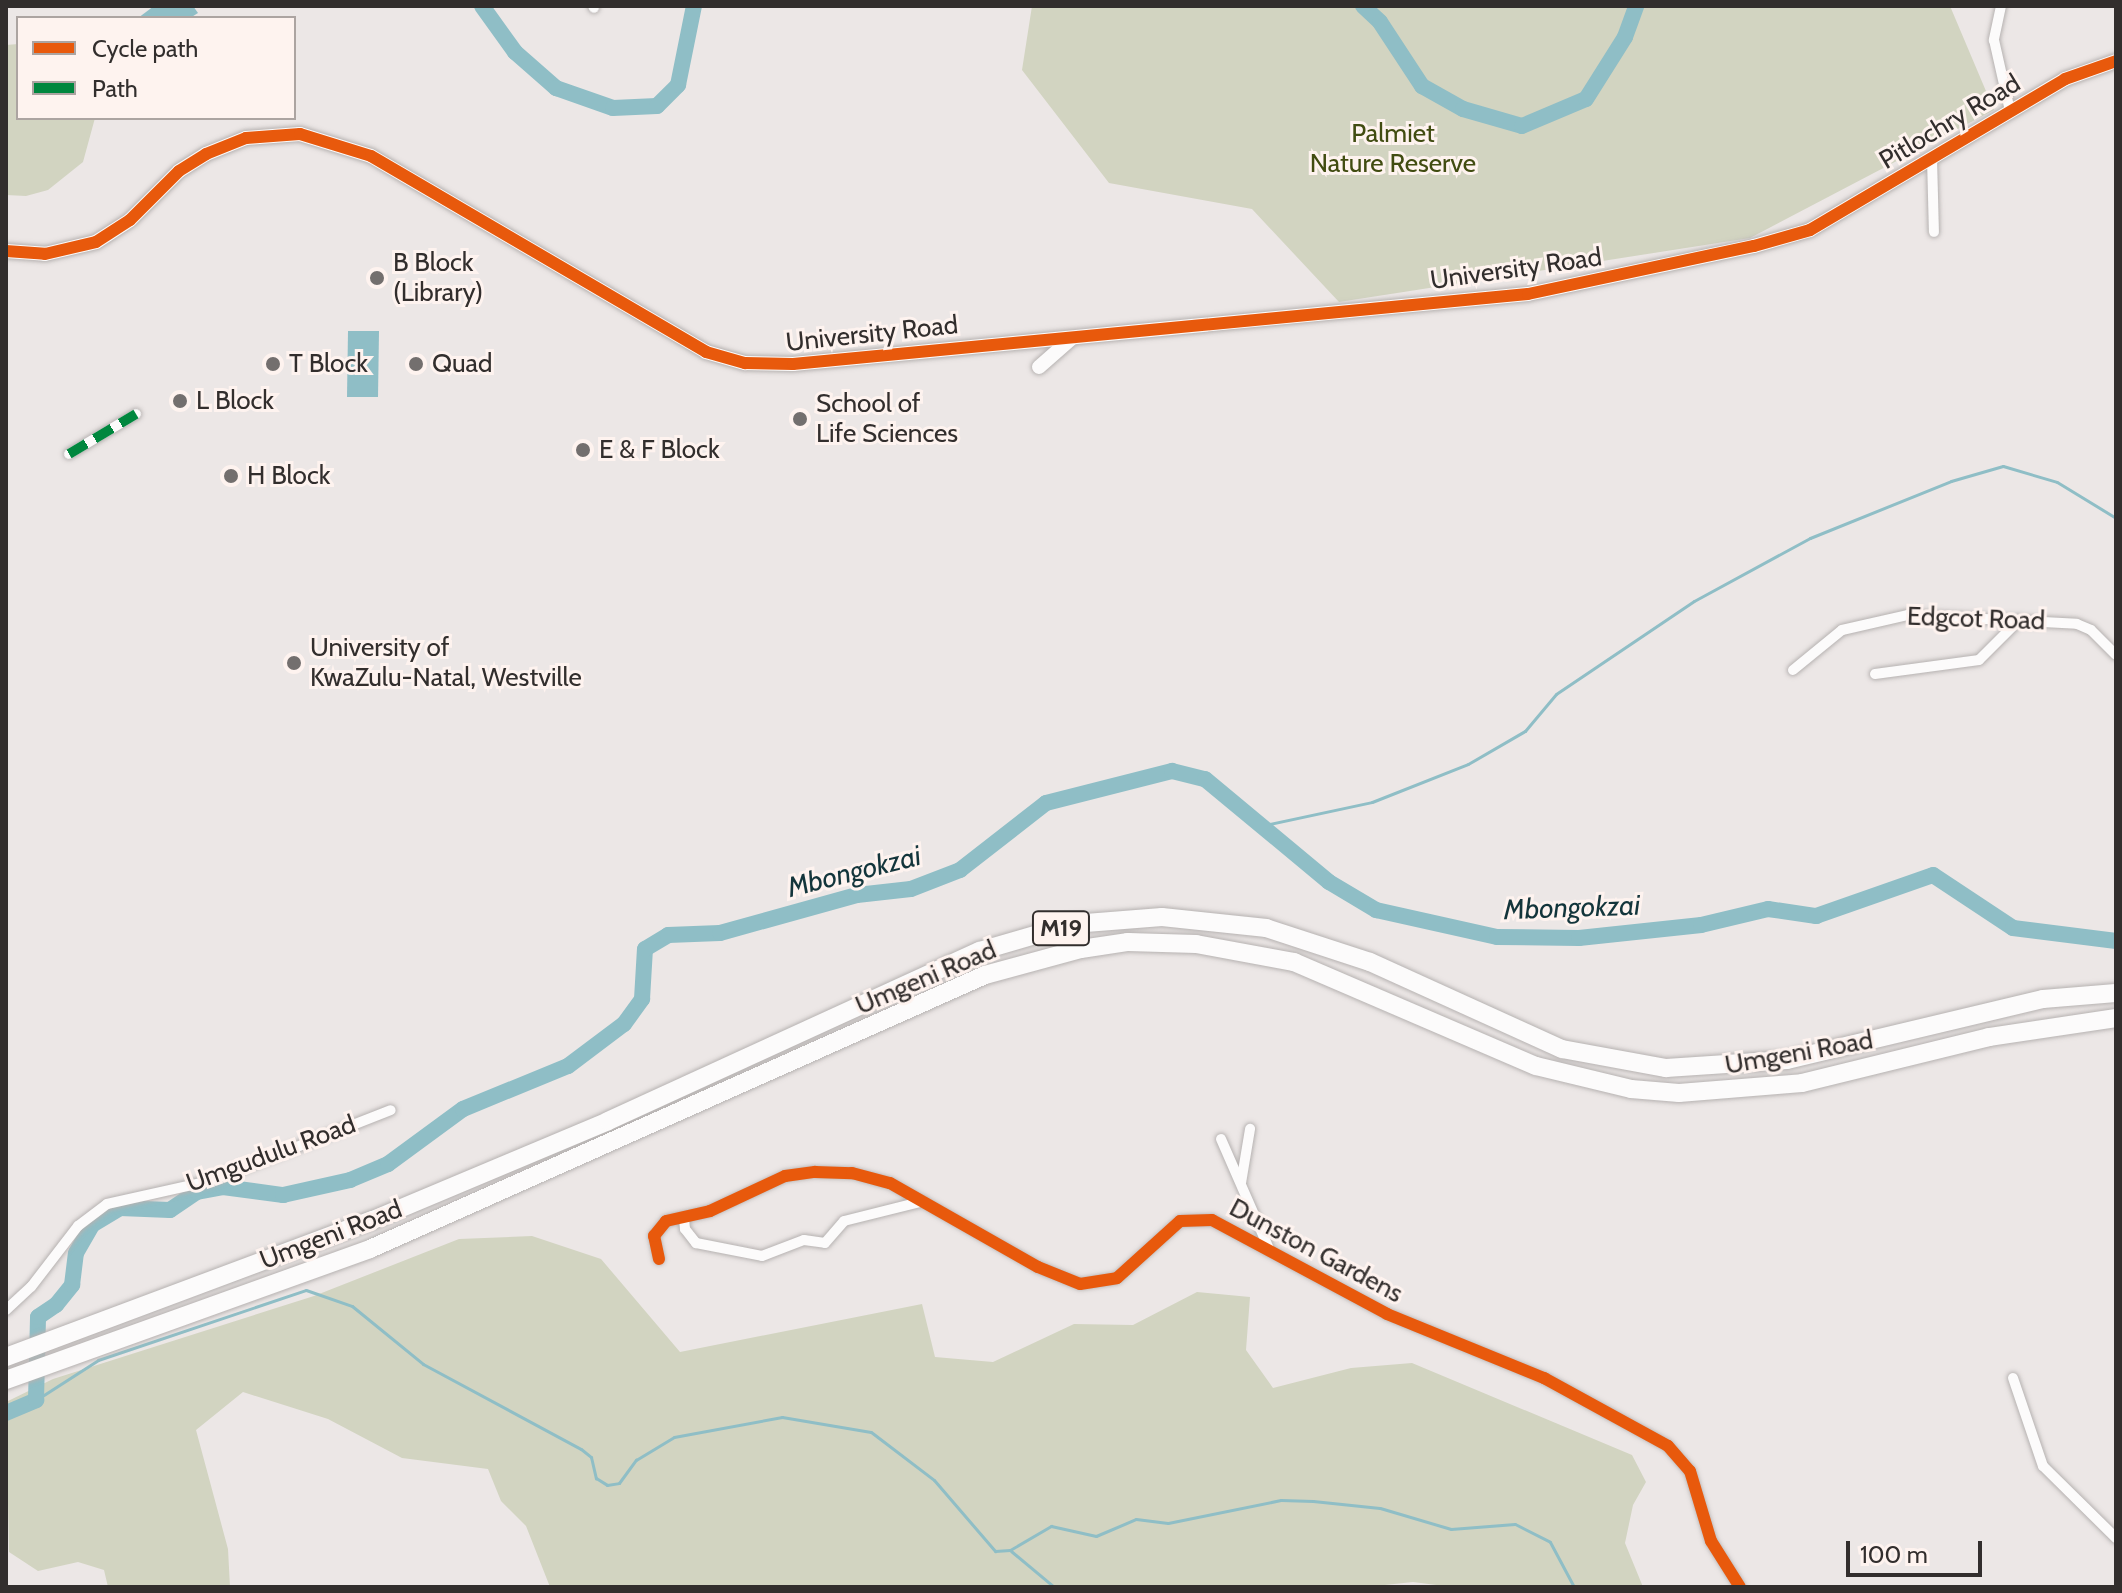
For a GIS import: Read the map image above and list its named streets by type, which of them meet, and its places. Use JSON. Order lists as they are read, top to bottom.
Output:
{
  "streets": {
    "highway": ["M19", "Umgeni Road"],
    "street": [
      "Pitlochry Road",
      "University Road",
      "Edgcot Road",
      "Umgudulu Road",
      "Dunston Gardens"
    ]
  },
  "crossings": [
    ["Pitlochry Road", "University Road"]
  ],
  "water": ["Mbongokzai"],
  "parks": ["Palmiet Nature Reserve"],
  "places": [
    "B Block (Library)",
    "T Block",
    "Quad",
    "L Block",
    "School of Life Sciences",
    "E & F Block",
    "H Block",
    "University of KwaZulu-Natal, Westville"
  ],
  "legend": ["Cycle path", "Path"],
  "scale_bar": "100 m"
}
